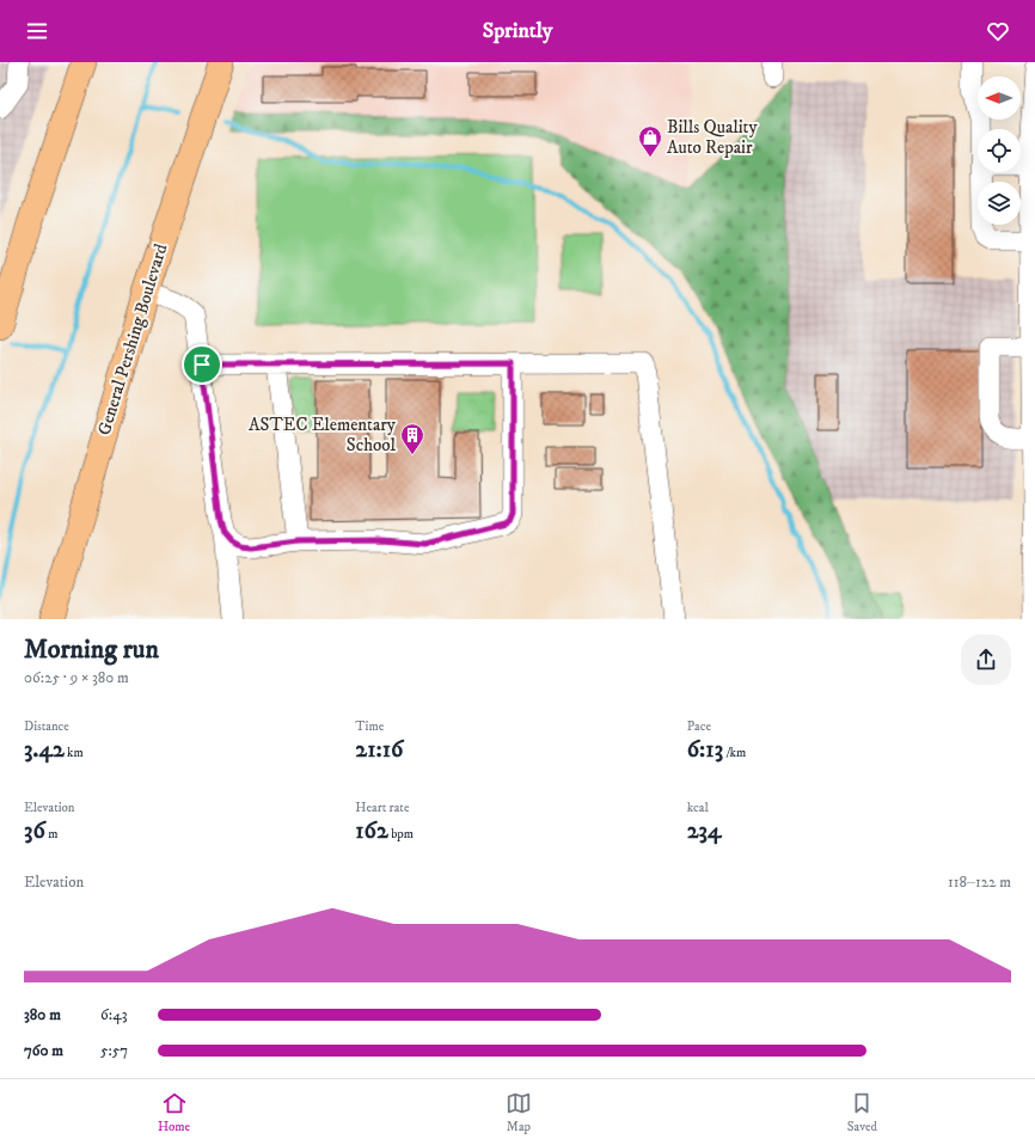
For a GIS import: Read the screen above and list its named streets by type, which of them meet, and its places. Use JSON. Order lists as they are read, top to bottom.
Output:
{
  "streets": {
    "main road": ["General Pershing Boulevard"]
  },
  "places": {
    "shop": ["Bills Quality Auto Repair"],
    "building": ["ASTEC Elementary School"]
  },
  "north": "left",
  "page": {
    "header": "Sprintly",
    "heading": ["Morning run", "06:25 · 9 × 380 m"],
    "stats": [
      ["Distance", "3.42 km"],
      ["Time", "21:16"],
      ["Pace", "6:13 /km"],
      ["Elevation", "36 m"],
      ["Heart rate", "162 bpm"],
      ["kcal", "234"]
    ],
    "chart": ["Elevation", "118–122 m"],
    "list": [
      {
        "name": "380 m",
        "note": "6:43"
      },
      {
        "name": "760 m",
        "note": "5:57"
      }
    ],
    "tabs": ["Home", "Map", "Saved"]
  }
}
